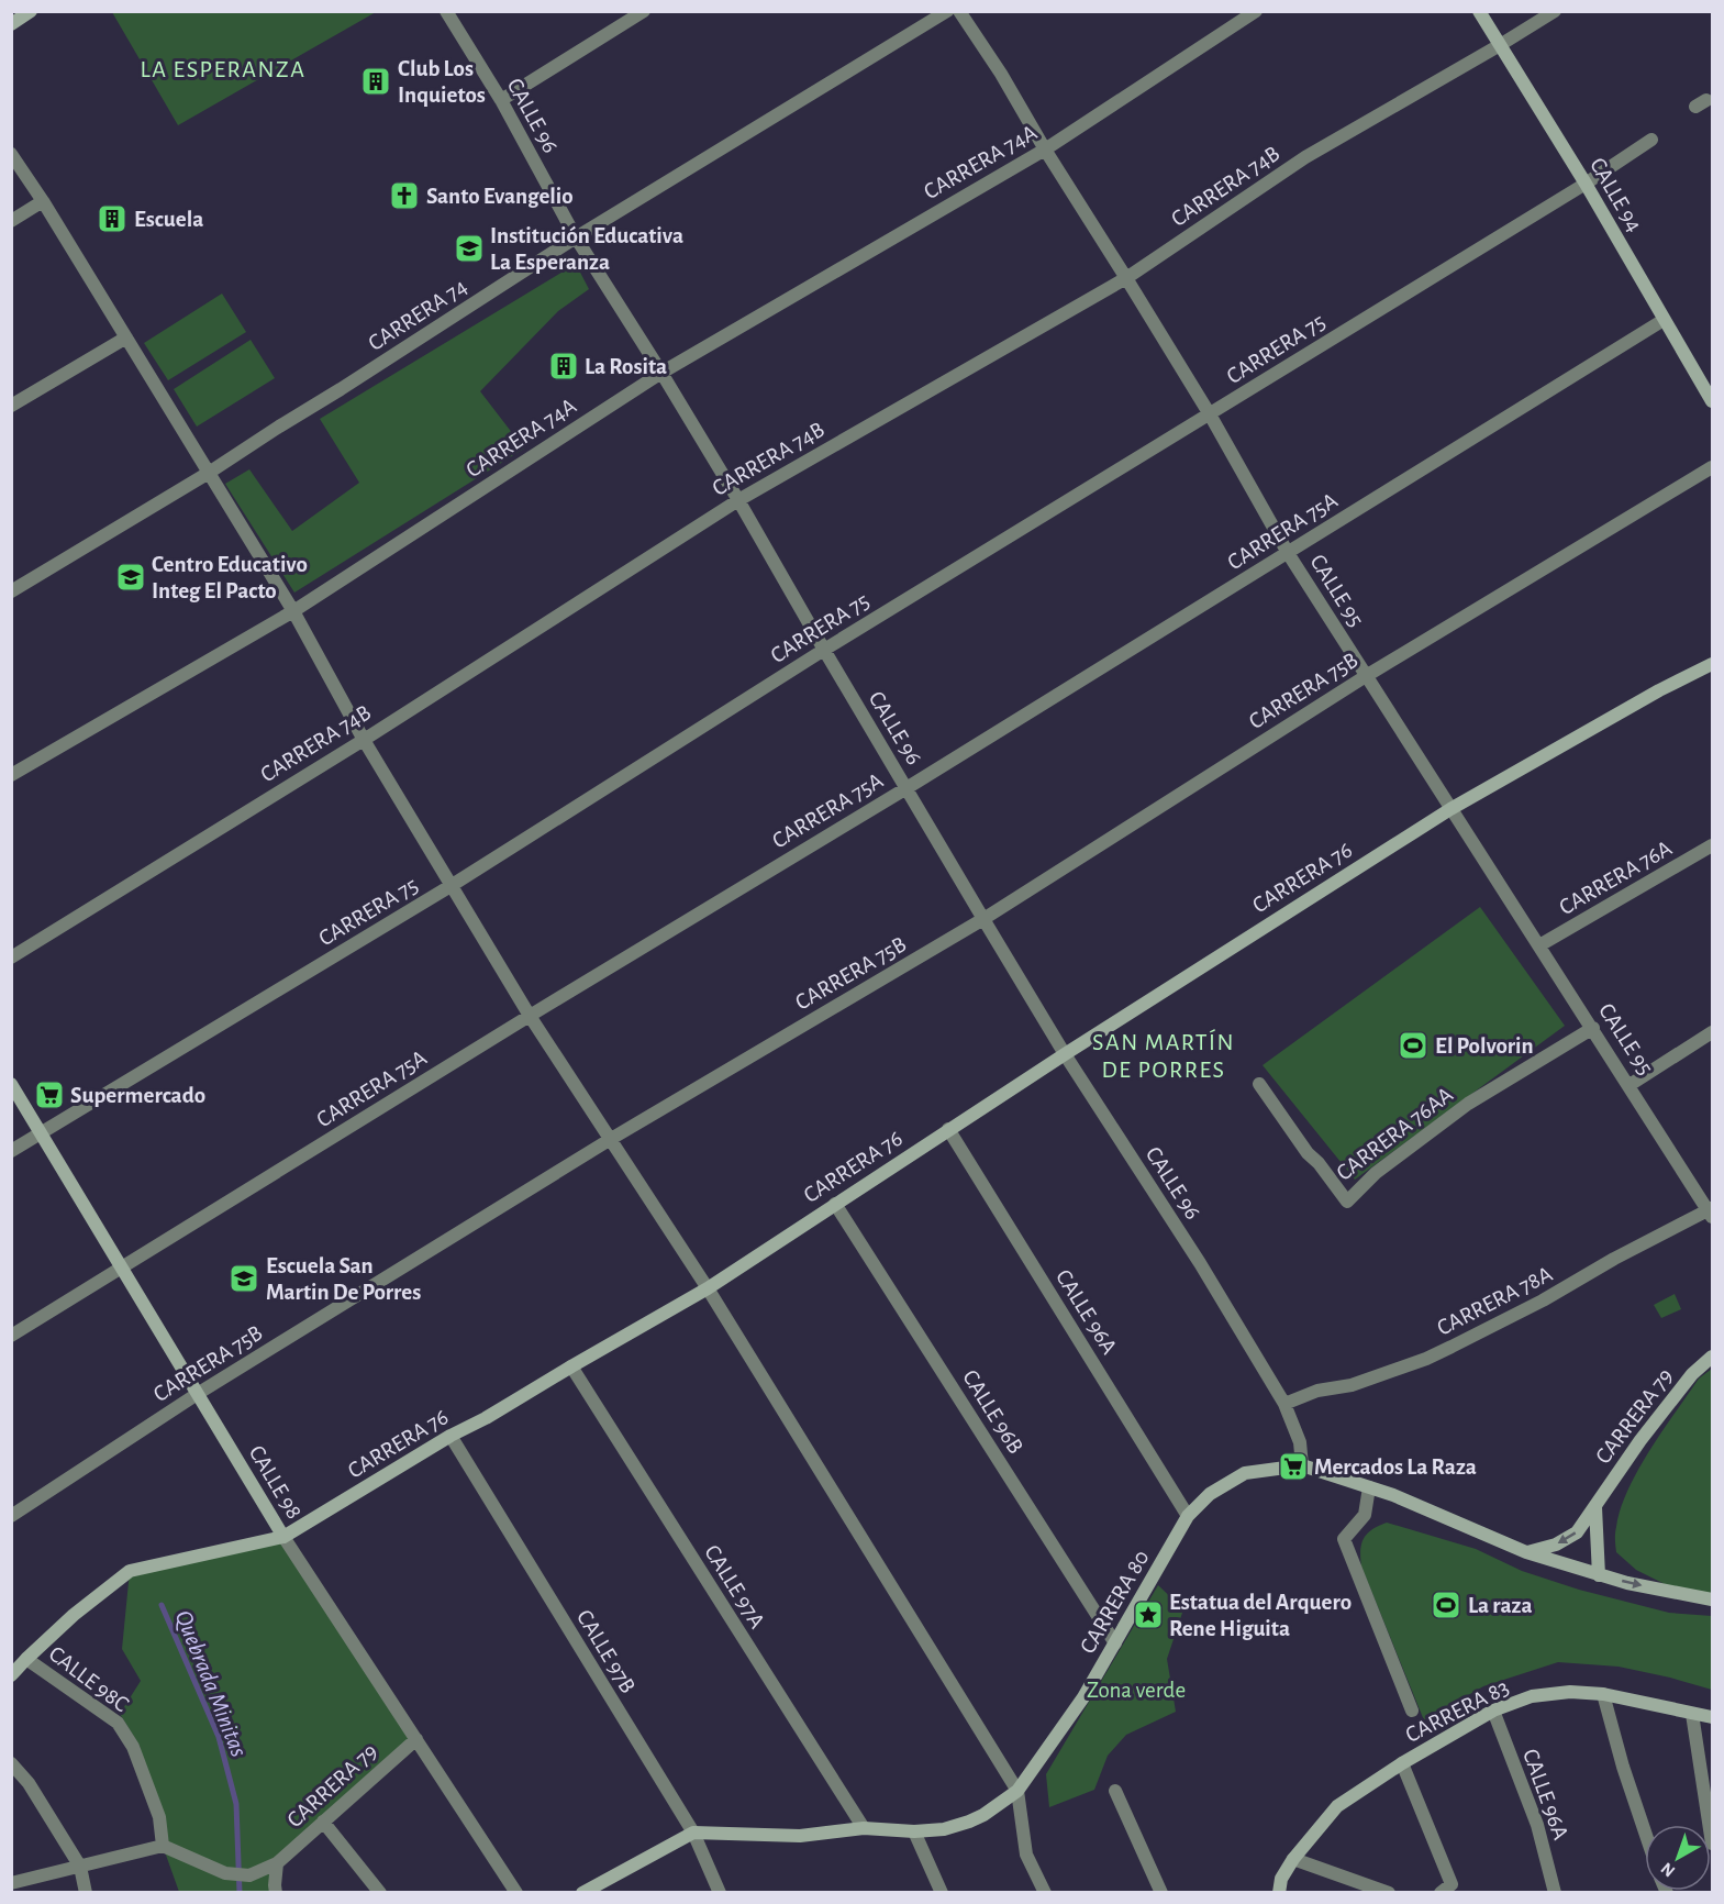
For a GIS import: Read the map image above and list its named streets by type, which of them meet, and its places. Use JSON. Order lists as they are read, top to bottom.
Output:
{
  "streets": {
    "street": [
      "CALLE 96",
      "CARRERA 74A",
      "CARRERA 74B",
      "CALLE 94",
      "CARRERA 74",
      "CARRERA 75",
      "CARRERA 75A",
      "CALLE 95",
      "CARRERA 75B",
      "CARRERA 76",
      "CARRERA 76A",
      "CARRERA 76AA",
      "CARRERA 78A",
      "CALLE 96A",
      "CALLE 96B",
      "CARRERA 79",
      "CALLE 98",
      "CALLE 97A",
      "CARRERA 80",
      "CALLE 97B",
      "CALLE 98C",
      "CARRERA 83"
    ]
  },
  "crossings": [
    ["CALLE 96", "CARRERA 74A"],
    ["CALLE 96", "CARRERA 74B"],
    ["CALLE 96", "CARRERA 74"],
    ["CALLE 96", "CARRERA 75"],
    ["CALLE 96", "CARRERA 75A"],
    ["CALLE 96", "CARRERA 75B"],
    ["CALLE 96", "CARRERA 76"],
    ["CALLE 96", "CARRERA 78A"],
    ["CALLE 96", "CARRERA 80"],
    ["CARRERA 74A", "CALLE 95"],
    ["CARRERA 74B", "CALLE 94"],
    ["CARRERA 74B", "CALLE 95"],
    ["CALLE 94", "CARRERA 75"],
    ["CALLE 94", "CARRERA 75A"],
    ["CARRERA 75", "CALLE 95"],
    ["CARRERA 75", "CALLE 98"],
    ["CARRERA 75A", "CALLE 95"],
    ["CARRERA 75A", "CALLE 98"],
    ["CALLE 95", "CARRERA 75B"],
    ["CALLE 95", "CARRERA 76"],
    ["CALLE 95", "CARRERA 76A"],
    ["CALLE 95", "CARRERA 76AA"],
    ["CALLE 95", "CARRERA 78A"],
    ["CARRERA 75B", "CALLE 98"],
    ["CARRERA 76", "CALLE 96A"],
    ["CARRERA 76", "CALLE 96B"],
    ["CARRERA 76", "CALLE 98"],
    ["CARRERA 76", "CALLE 97A"],
    ["CARRERA 76", "CALLE 97B"],
    ["CARRERA 76", "CALLE 98C"],
    ["CALLE 96A", "CARRERA 80"],
    ["CALLE 96A", "CARRERA 83"],
    ["CALLE 96B", "CARRERA 80"],
    ["CARRERA 79", "CALLE 98"],
    ["CARRERA 79", "CARRERA 80"],
    ["CARRERA 79", "CALLE 98C"],
    ["CALLE 97A", "CARRERA 80"],
    ["CARRERA 80", "CALLE 97B"]
  ],
  "districts": ["LA ESPERANZA", "SAN MARTÍN DE PORRES"],
  "water": ["Quebrada Minitas"],
  "parks": ["Zona verde"],
  "places": {
    "building": ["Club Los Inquietos", "Escuela", "La Rosita"],
    "church": ["Santo Evangelio"],
    "school or university": ["Institución Educativa La Esperanza", "Centro Educativo Integ El Pacto", "Escuela San Martin De Porres"],
    "sports": ["El Polvorin", "La raza"],
    "supermarket": ["Supermercado", "Mercados La Raza"],
    "place": ["Estatua del Arquero Rene Higuita"]
  },
  "north": "bottom left"
}
